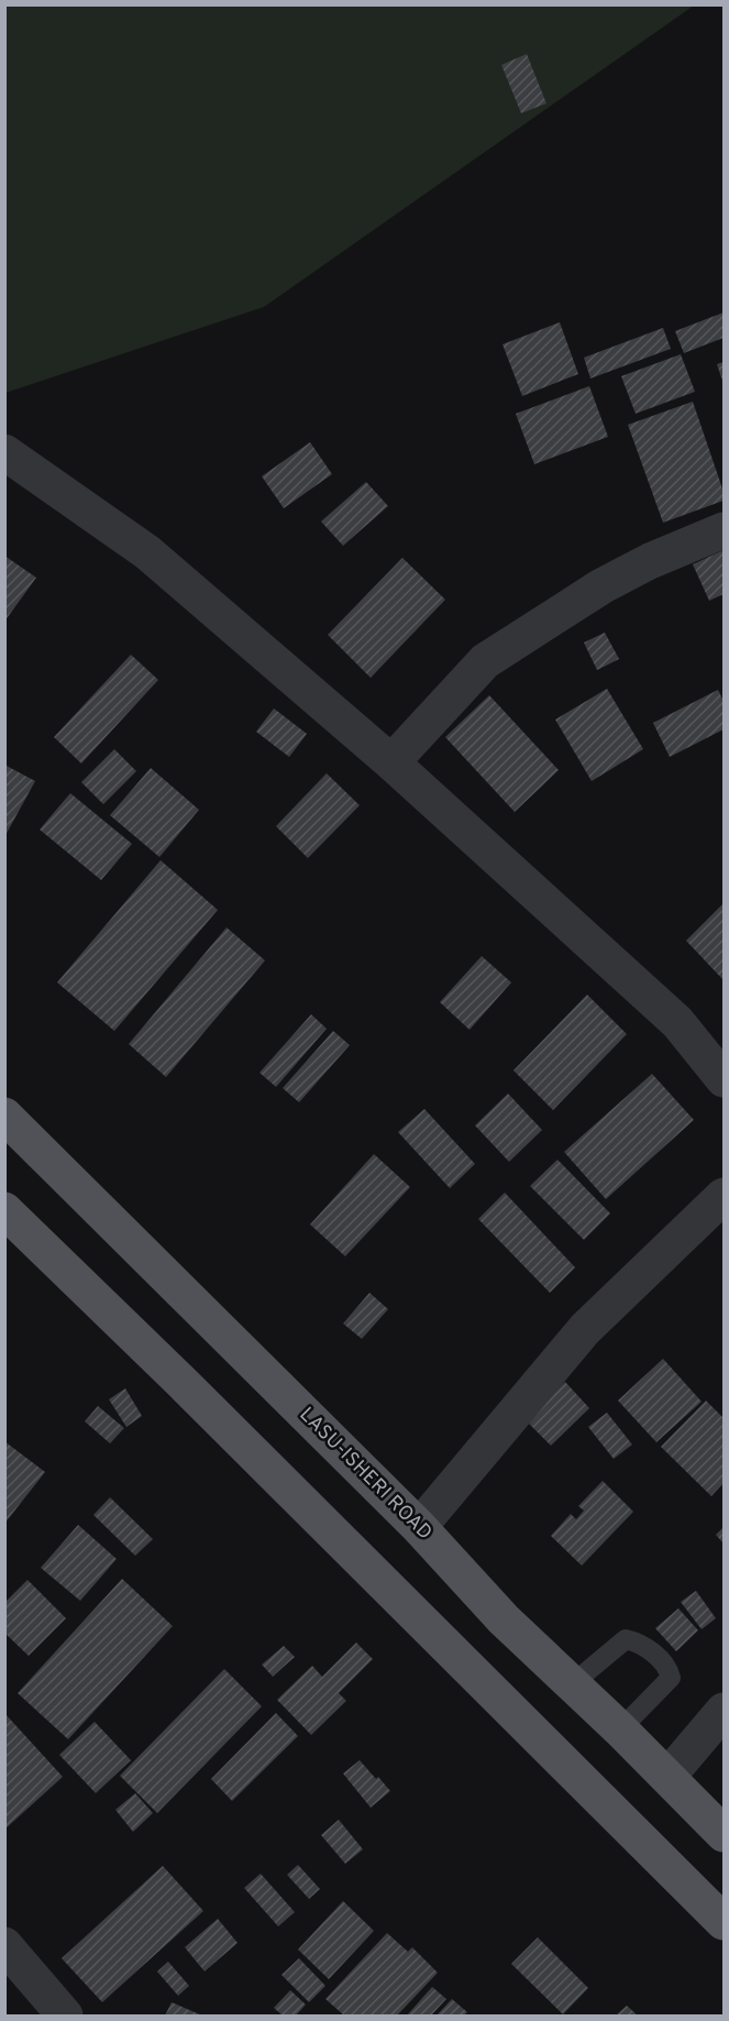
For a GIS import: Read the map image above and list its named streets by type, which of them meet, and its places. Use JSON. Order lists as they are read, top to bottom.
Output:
{
  "streets": {
    "main road": ["LASU-ISHERI ROAD"]
  }
}
